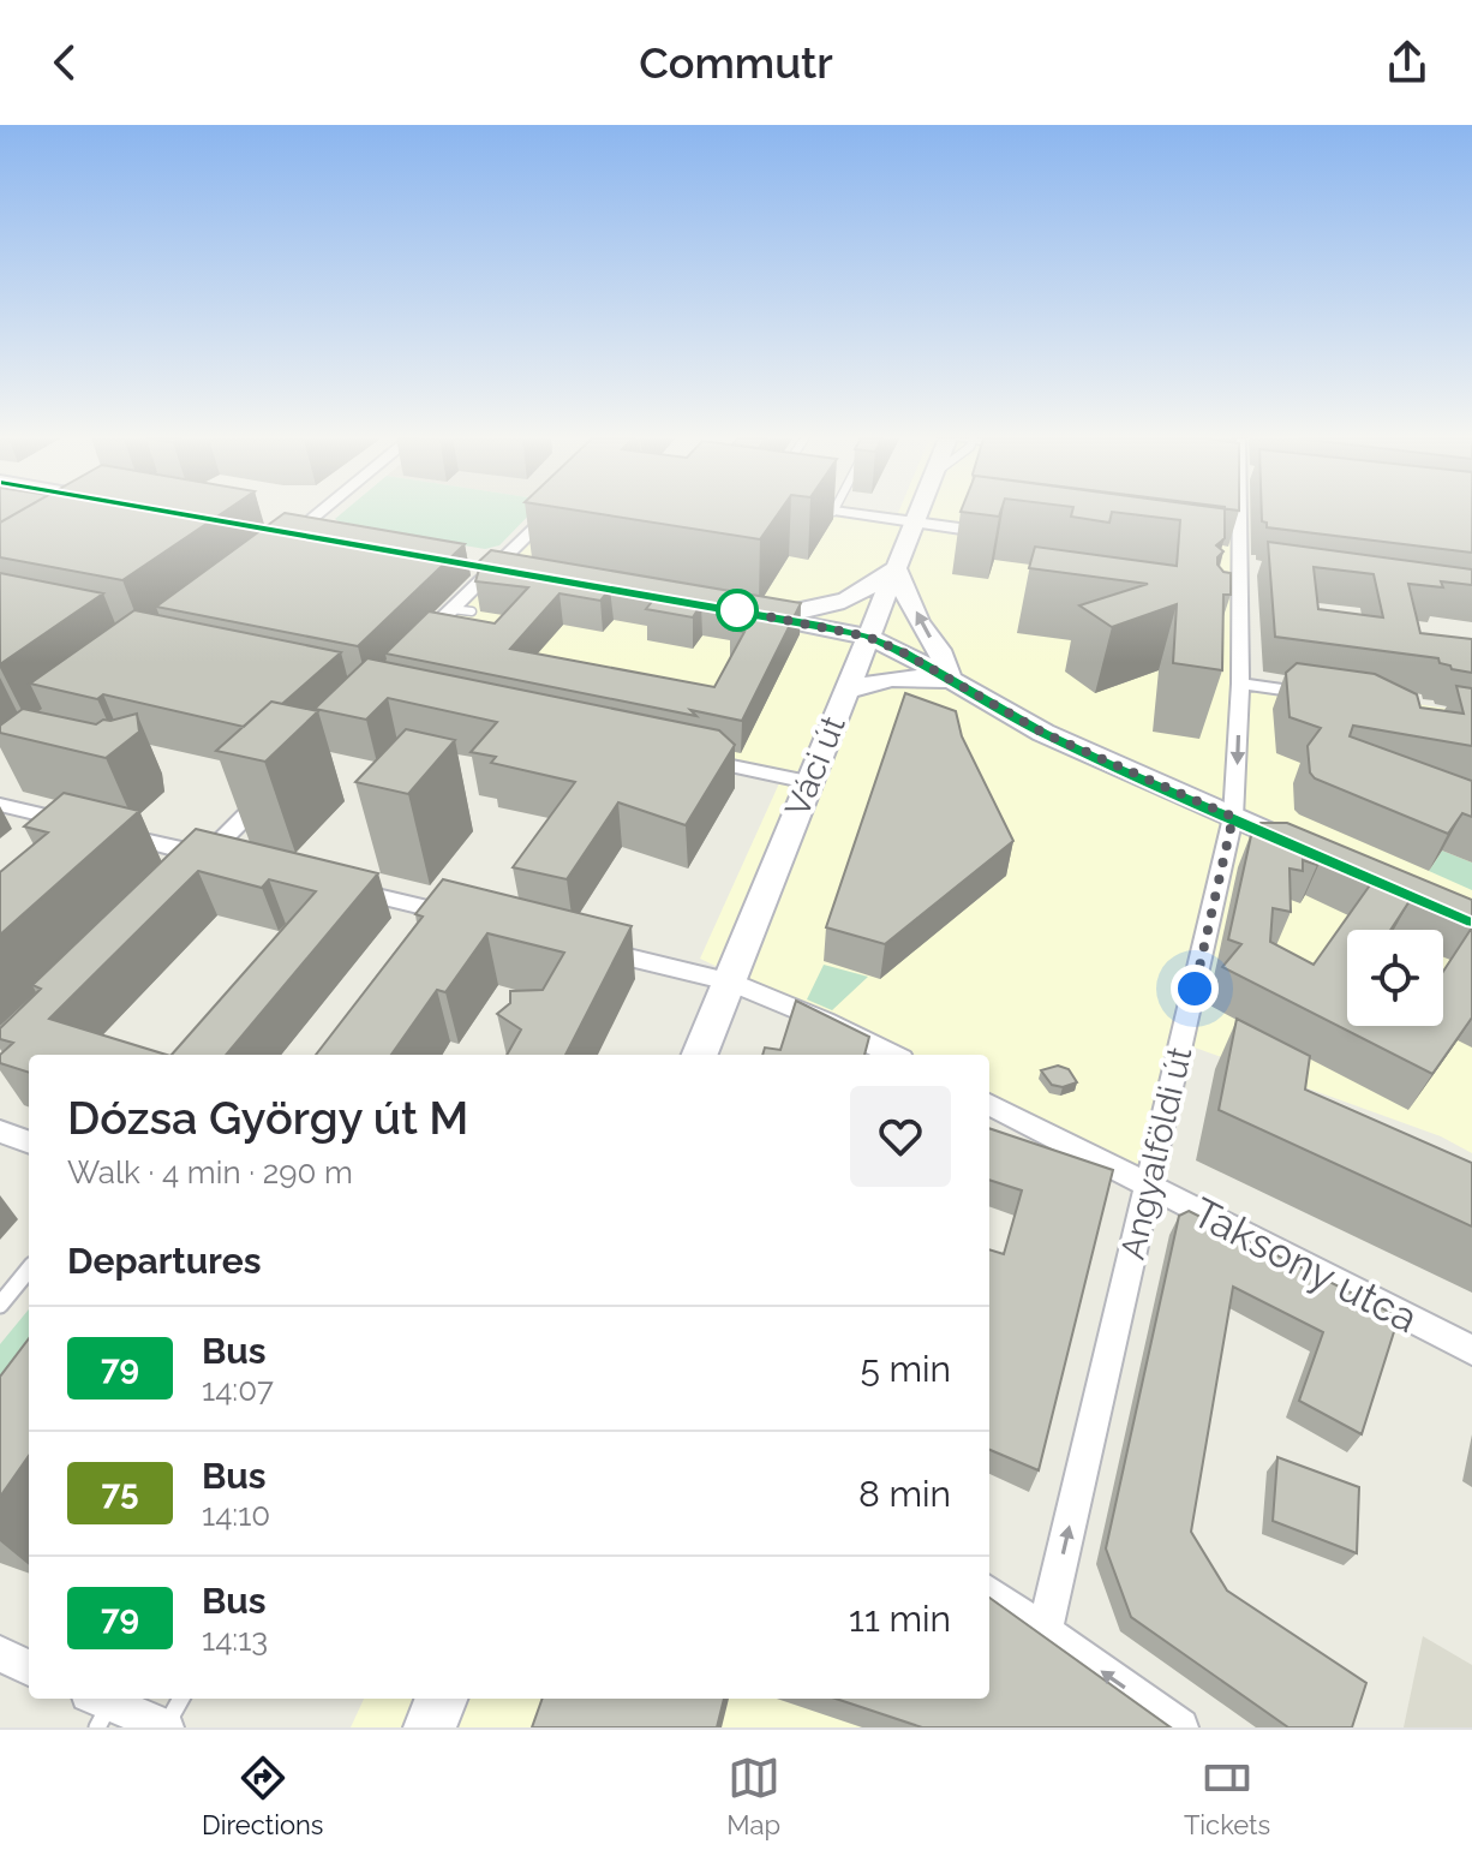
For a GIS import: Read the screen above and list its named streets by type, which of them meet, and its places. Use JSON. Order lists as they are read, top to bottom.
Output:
{
  "streets": {
    "main road": ["Váci út"],
    "street": ["Angyalföldi út", "Taksony utca"]
  },
  "crossings": [
    ["Angyalföldi út", "Taksony utca"]
  ],
  "lines": ["bus line 79"],
  "page": {
    "header": "Commutr",
    "heading": [
      ["Dózsa György út M", "Walk · 4 min · 290 m"],
      "Departures"
    ],
    "list": [
      {
        "mark": "79",
        "name": "Bus",
        "note": "14:07",
        "value": "5 min"
      },
      {
        "mark": "75",
        "name": "Bus",
        "note": "14:10",
        "value": "8 min"
      },
      {
        "mark": "79",
        "name": "Bus",
        "note": "14:13",
        "value": "11 min"
      }
    ],
    "tabs": ["Directions", "Map", "Tickets"]
  }
}
